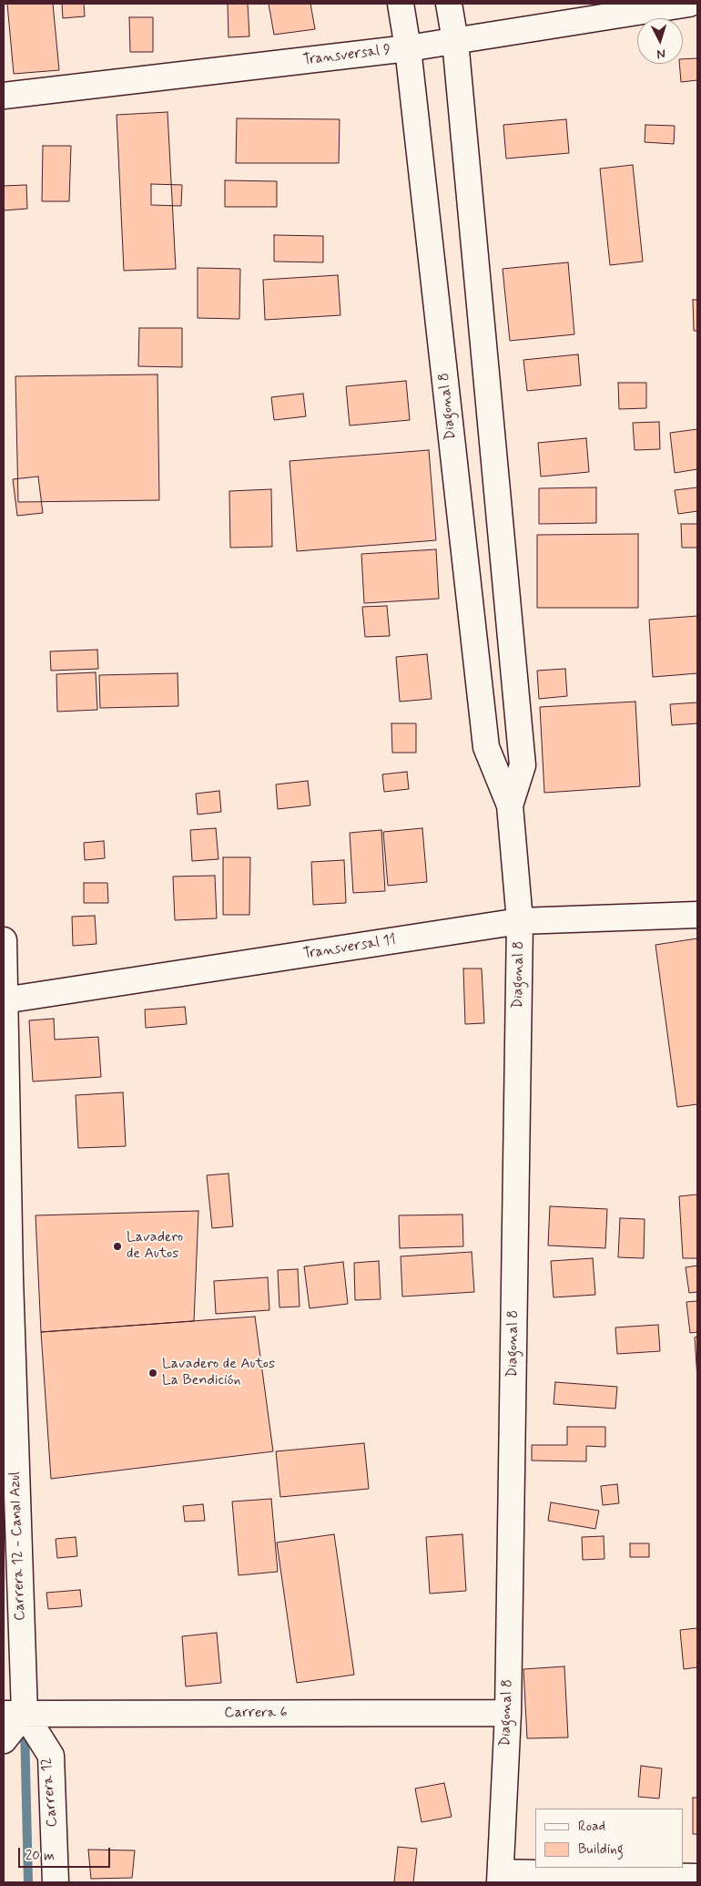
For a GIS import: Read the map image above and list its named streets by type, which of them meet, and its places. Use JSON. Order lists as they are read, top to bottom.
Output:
{
  "streets": {
    "street": [
      "Transversal 9",
      "Diagonal 8",
      "Transversal 11",
      "Carrera 12 - Canal Azul",
      "Carrera 6",
      "Carrera 12"
    ]
  },
  "crossings": [
    ["Transversal 9", "Diagonal 8"],
    ["Diagonal 8", "Transversal 11"],
    ["Diagonal 8", "Carrera 6"],
    ["Transversal 11", "Carrera 12 - Canal Azul"],
    ["Carrera 12 - Canal Azul", "Carrera 6"],
    ["Carrera 12 - Canal Azul", "Carrera 12"],
    ["Carrera 6", "Carrera 12"]
  ],
  "places": ["Lavadero de Autos", "Lavadero de Autos La Bendición"],
  "legend": ["Road", "Building"],
  "scale_bar": "20 m",
  "north": "bottom"
}
